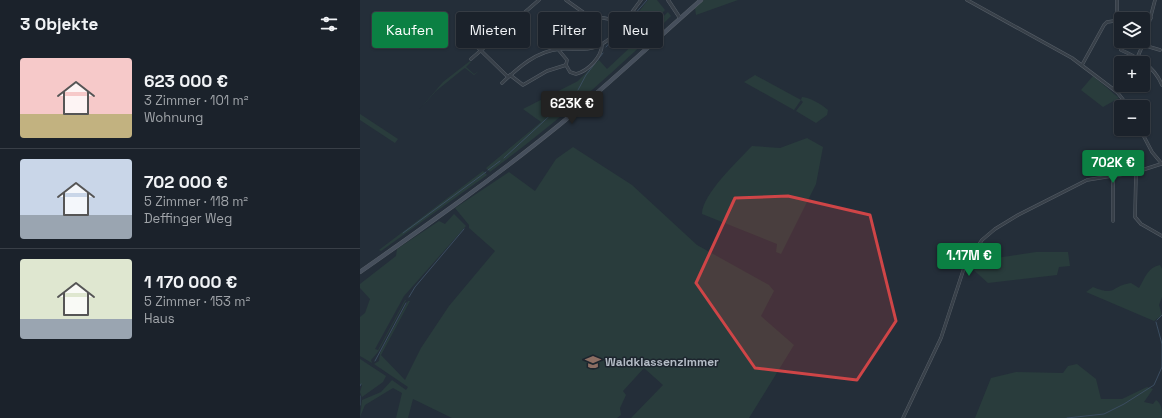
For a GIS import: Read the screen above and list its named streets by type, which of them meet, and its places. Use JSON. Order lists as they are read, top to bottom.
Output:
{
  "places": {
    "school or university": ["Waldklassenzimmer"]
  },
  "page": {
    "heading": "3 Objekte",
    "map_buttons": ["+", "−"],
    "chip": [
      "Kaufen",
      "Mieten",
      "Filter",
      "Neu"
    ],
    "list": [
      {
        "name": "623 000 €",
        "note": "3 Zimmer · 101 m² · Wohnung"
      },
      {
        "name": "702 000 €",
        "note": "5 Zimmer · 118 m² · Deffinger Weg"
      },
      {
        "name": "1 170 000 €",
        "note": "5 Zimmer · 153 m² · Haus"
      }
    ],
    "price": ["623K €", "702K €", "1.17M €"]
  }
}
